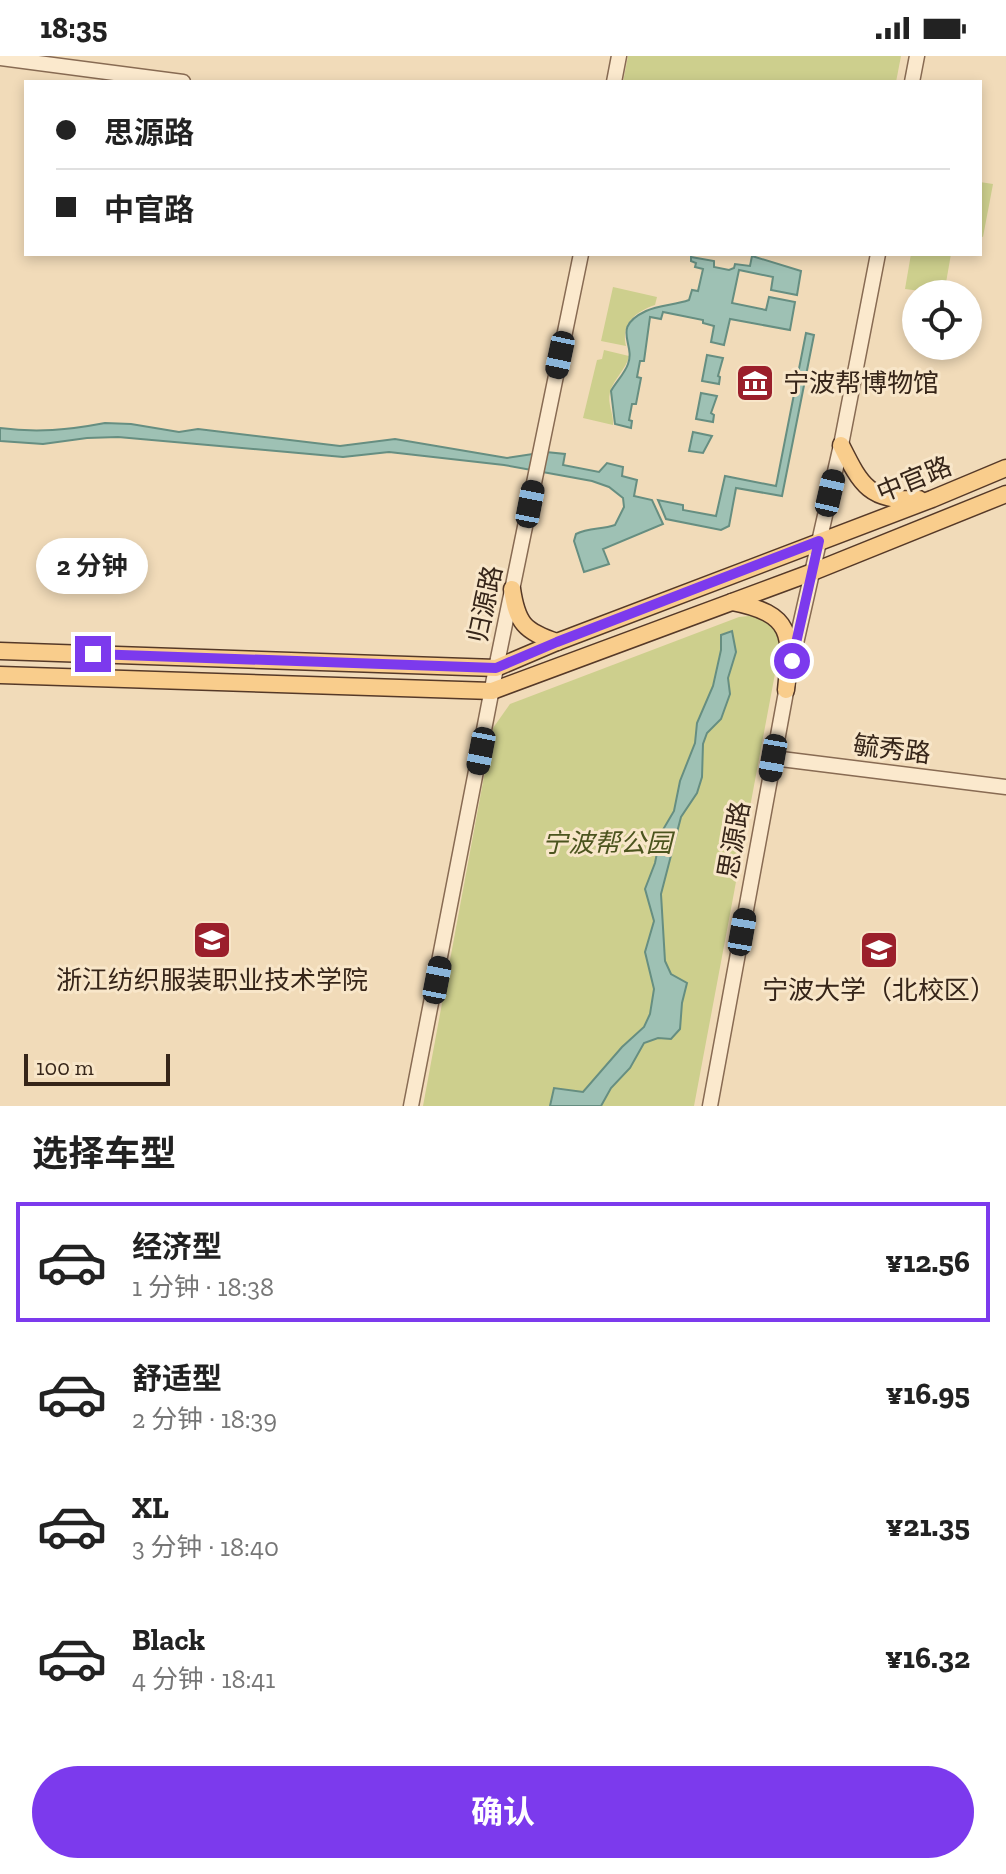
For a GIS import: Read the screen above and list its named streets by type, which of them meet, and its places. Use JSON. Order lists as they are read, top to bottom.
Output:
{
  "streets": {
    "main road": ["中官路"],
    "street": ["归源路", "毓秀路", "思源路"]
  },
  "crossings": [
    ["中官路", "归源路"],
    ["中官路", "思源路"],
    ["毓秀路", "思源路"]
  ],
  "parks": ["宁波帮公园"],
  "places": {
    "museum": ["宁波帮博物馆"],
    "school or university": ["浙江纺织服装职业技术学院", "宁波大学（北校区）"]
  },
  "scale_bar": "100 m",
  "page": {
    "status": "18:35",
    "banner": ["思源路", "中官路"],
    "bubble": "2 分钟",
    "scale": "100 m",
    "heading": "选择车型",
    "list": [
      {
        "name": "经济型",
        "note": "1 分钟 · 18:38",
        "value": "¥12.56"
      },
      {
        "name": "舒适型",
        "note": "2 分钟 · 18:39",
        "value": "¥16.95"
      },
      {
        "name": "XL",
        "note": "3 分钟 · 18:40",
        "value": "¥21.35"
      },
      {
        "name": "Black",
        "note": "4 分钟 · 18:41",
        "value": "¥16.32"
      }
    ],
    "buttons": "确认"
  }
}
